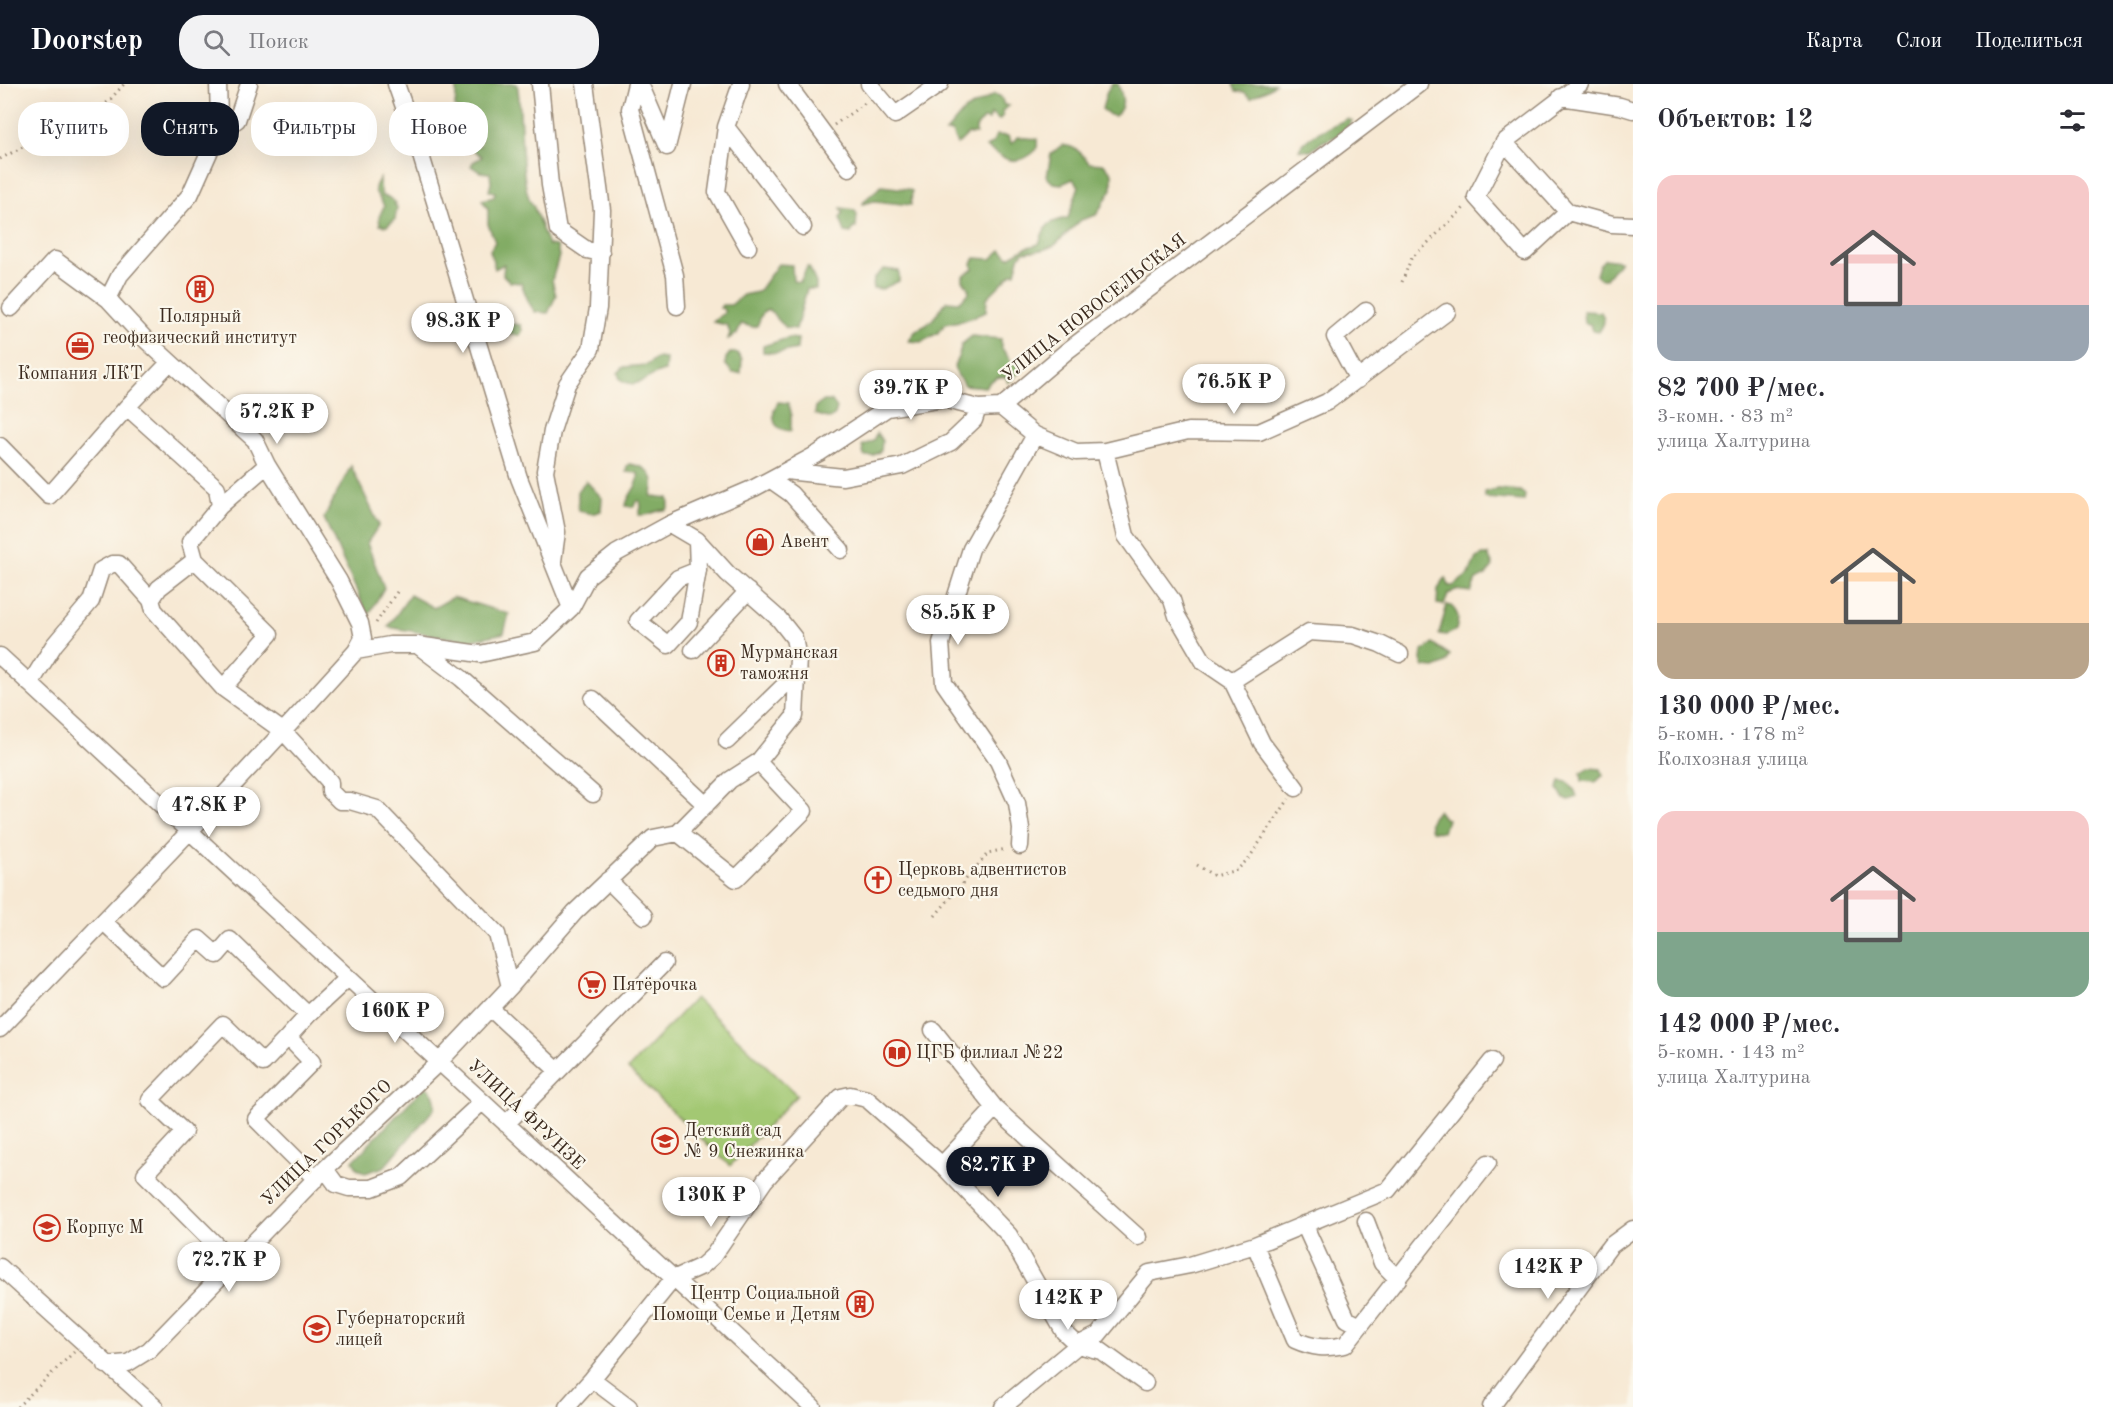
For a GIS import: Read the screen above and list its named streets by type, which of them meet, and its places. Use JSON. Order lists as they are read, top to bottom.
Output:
{
  "streets": {
    "street": ["УЛИЦА НОВОСЕЛЬСКАЯ", "УЛИЦА ФРУНЗЕ", "УЛИЦА ГОРЬКОГО"]
  },
  "crossings": [
    ["УЛИЦА ФРУНЗЕ", "УЛИЦА ГОРЬКОГО"]
  ],
  "places": {
    "building": ["Полярный геофизический институт", "Мурманская таможня", "Центр Социальной Помощи Семье и Детям"],
    "office": ["Компания ЛКТ"],
    "shop": ["Авент"],
    "church": ["Церковь адвентистов седьмого дня"],
    "supermarket": ["Пятёрочка"],
    "library": ["ЦГБ филиал №22"],
    "school or university": ["Детский сад № 9 Снежинка", "Корпус M", "Губернаторский лицей"]
  },
  "page": {
    "header": "Doorstep",
    "search": "Поиск",
    "nav": ["Карта", "Слои", "Поделиться"],
    "heading": "Объектов: 12",
    "chip": [
      "Купить",
      "Снять",
      "Фильтры",
      "Новое"
    ],
    "list": [
      {
        "name": "82 700 ₽/мес.",
        "note": "3-комн. · 83 m² · улица Халтурина"
      },
      {
        "name": "130 000 ₽/мес.",
        "note": "5-комн. · 178 m² · Колхозная улица"
      },
      {
        "name": "142 000 ₽/мес.",
        "note": "5-комн. · 143 m² · улица Халтурина"
      }
    ],
    "price": [
      "98.3K ₽",
      "76.5K ₽",
      "39.7K ₽",
      "57.2K ₽",
      "85.5K ₽",
      "47.8K ₽",
      "160K ₽",
      "82.7K ₽",
      "130K ₽",
      "72.7K ₽",
      "142K ₽",
      "142K ₽"
    ]
  }
}
